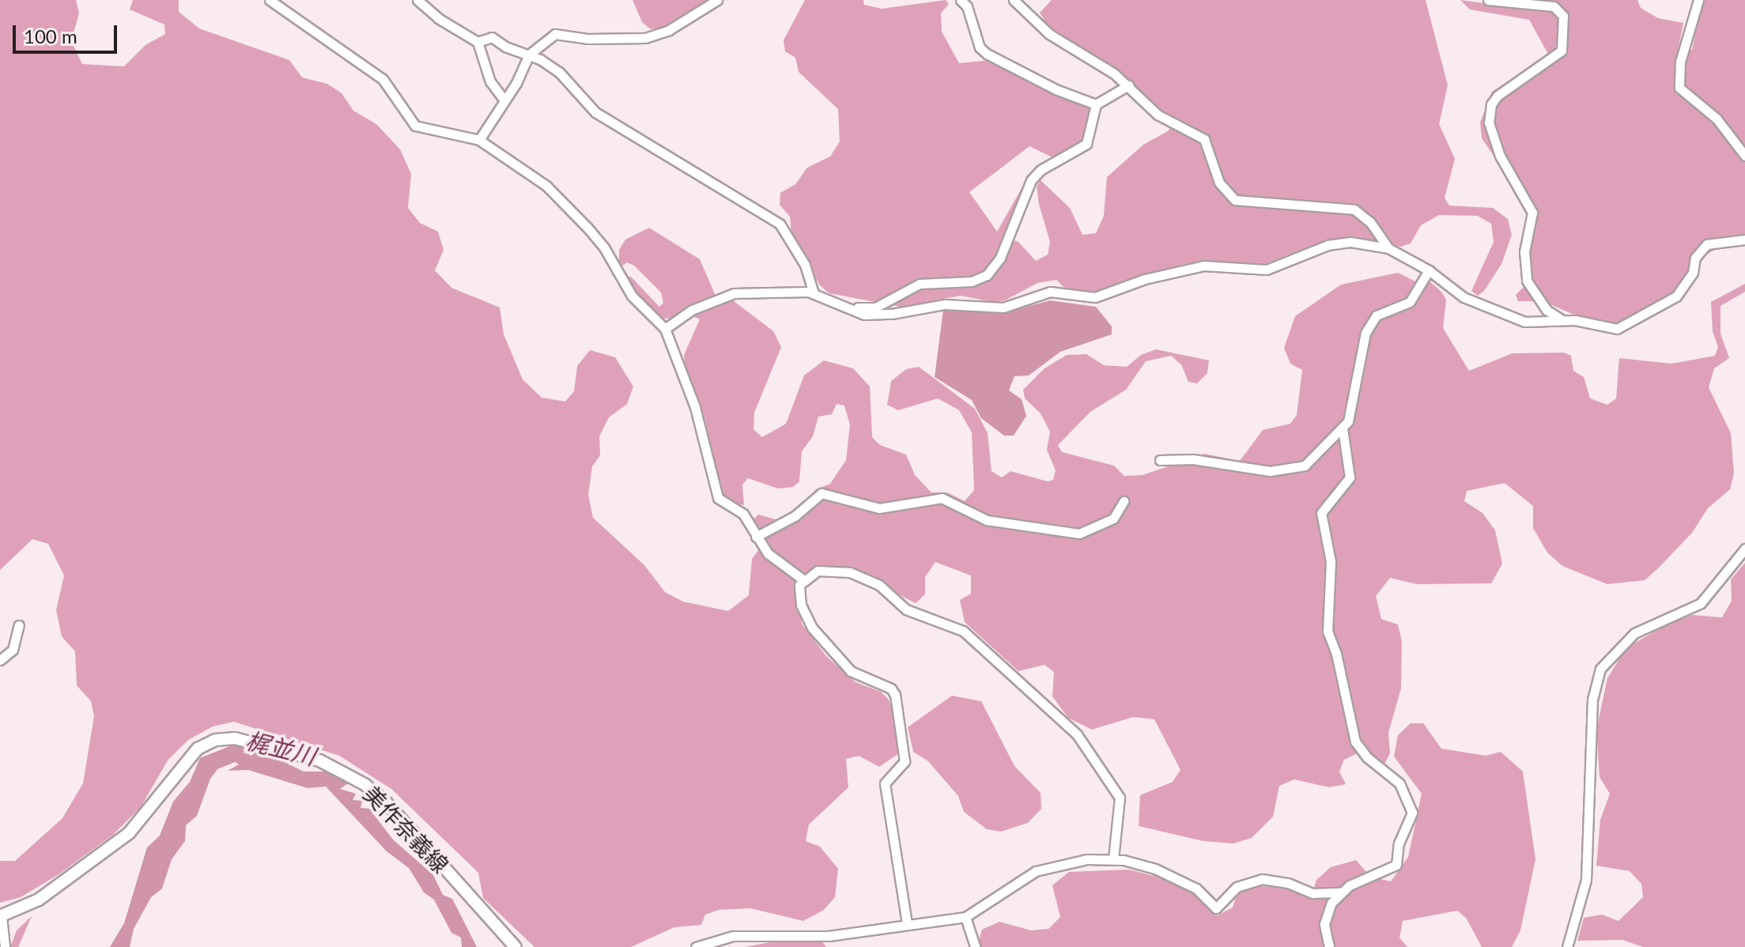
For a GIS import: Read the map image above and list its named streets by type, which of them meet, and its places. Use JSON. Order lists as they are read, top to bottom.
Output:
{
  "streets": {
    "main road": ["美作奈義線"]
  },
  "water": ["梶並川"],
  "scale_bar": "100 m"
}
